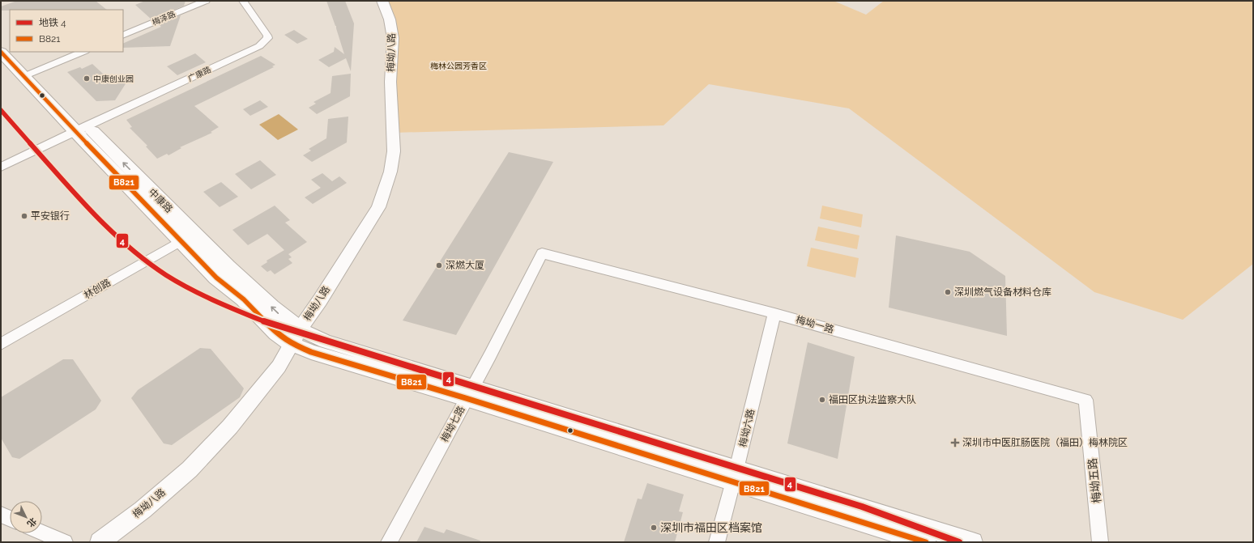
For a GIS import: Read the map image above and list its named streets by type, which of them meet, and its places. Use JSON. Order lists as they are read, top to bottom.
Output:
{
  "streets": {
    "main road": ["中康路"],
    "street": [
      "梅泽路",
      "梅坳八路",
      "广康路",
      "林创路",
      "梅坳一路",
      "梅坳七路",
      "梅坳六路",
      "梅坳五路"
    ]
  },
  "crossings": [
    ["梅坳八路", "中康路"],
    ["广康路", "中康路"],
    ["中康路", "林创路"],
    ["梅坳一路", "梅坳七路"],
    ["梅坳一路", "梅坳六路"],
    ["梅坳一路", "梅坳五路"]
  ],
  "parks": ["梅林公园芳香区"],
  "places": {
    "other": [
      "中康创业园",
      "平安银行",
      "深燃大厦",
      "深圳燃气设备材料仓库",
      "福田区执法监察大队",
      "深圳市福田区档案馆"
    ],
    "health": ["深圳市中医肛肠医院（福田）梅林院区"]
  },
  "lines": ["transit line B821", "metro line 4"],
  "legend": ["地铁 4", "B821"],
  "north": "bottom right"
}
